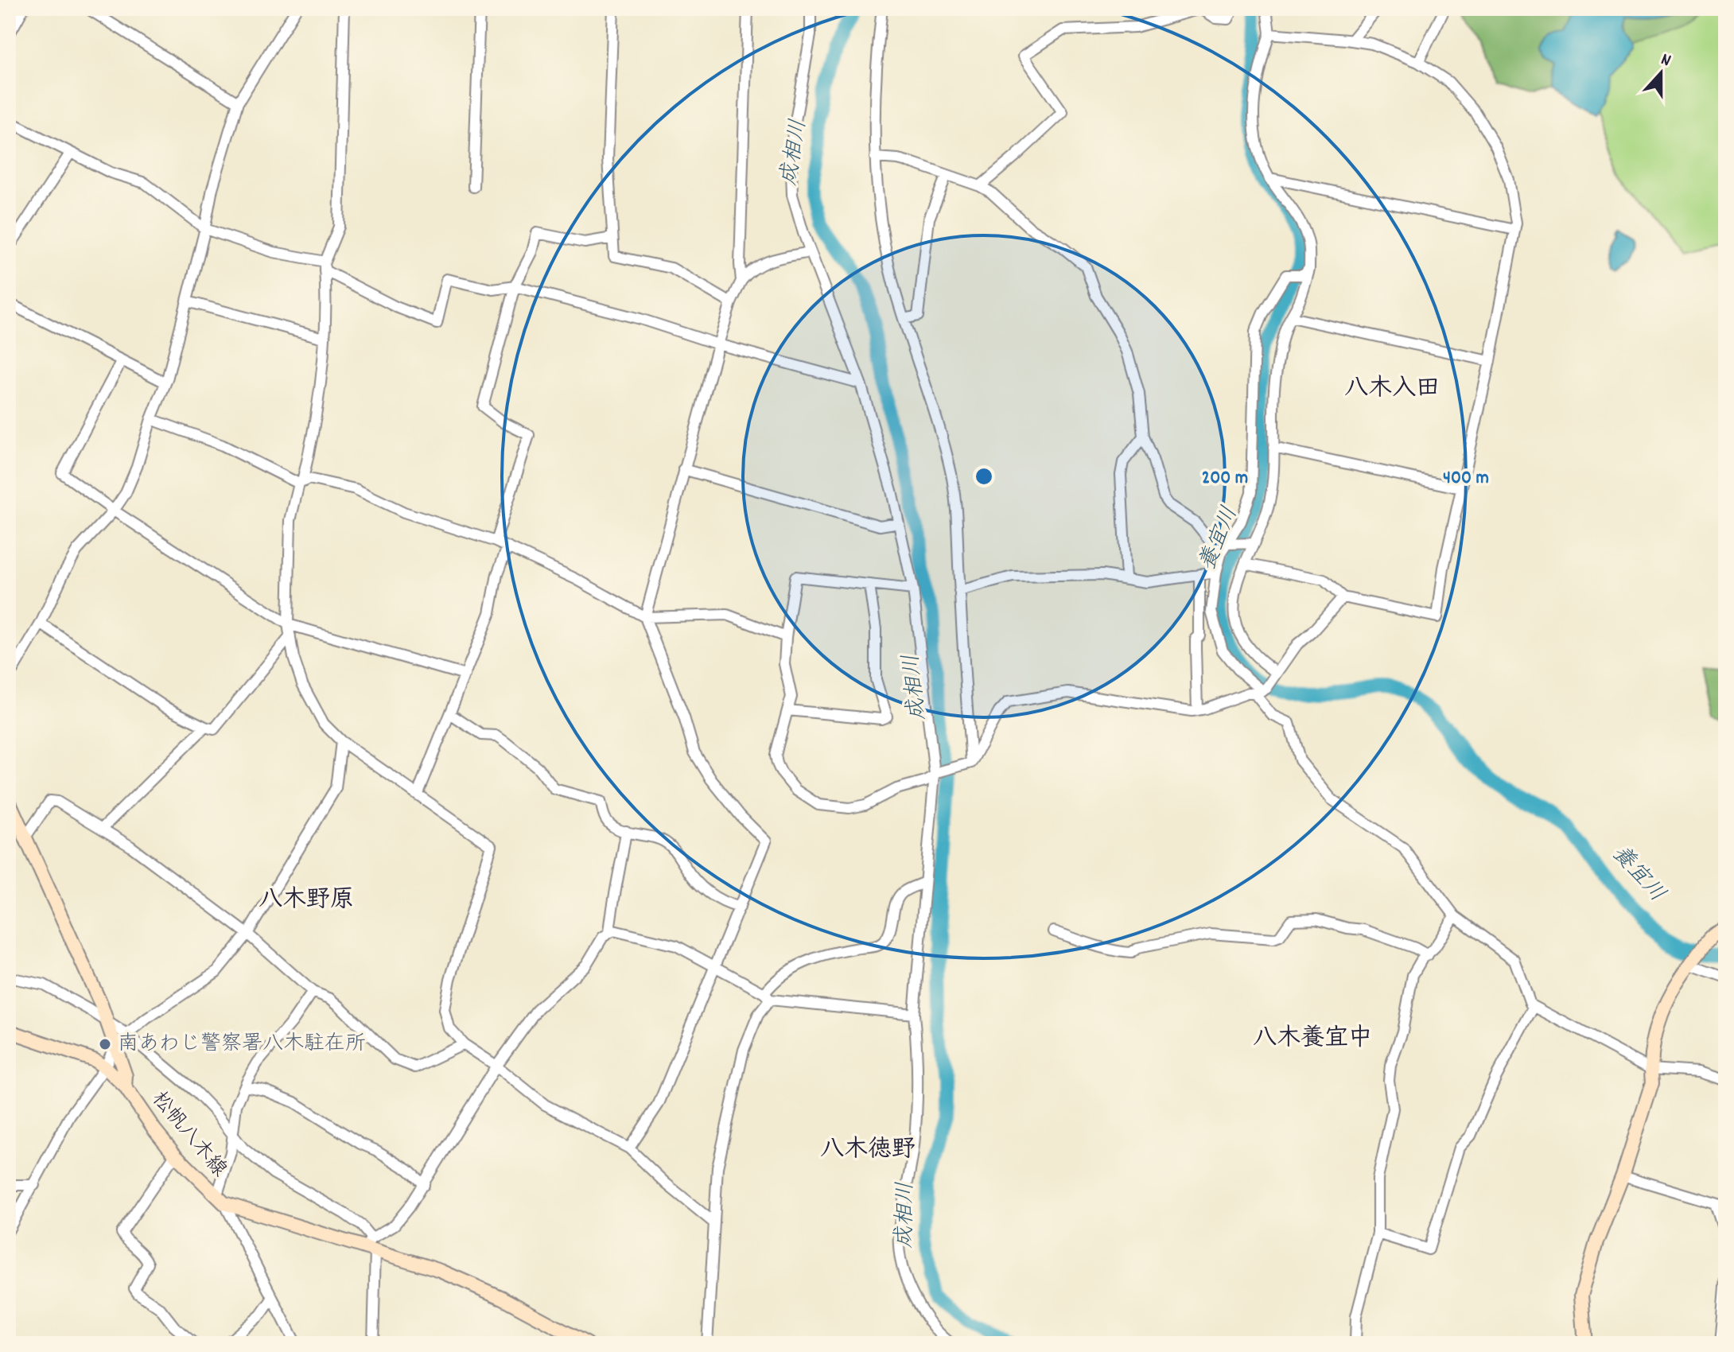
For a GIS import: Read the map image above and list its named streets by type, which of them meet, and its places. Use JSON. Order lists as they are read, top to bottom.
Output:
{
  "streets": {
    "main road": ["松帆八木線"]
  },
  "districts": [
    "八木入田",
    "八木野原",
    "八木養宜中",
    "八木徳野"
  ],
  "water": ["成相川", "養宜川"],
  "places": ["南あわじ警察署八木駐在所"],
  "north": "top",
  "rings": ["200 m", "400 m"]
}
